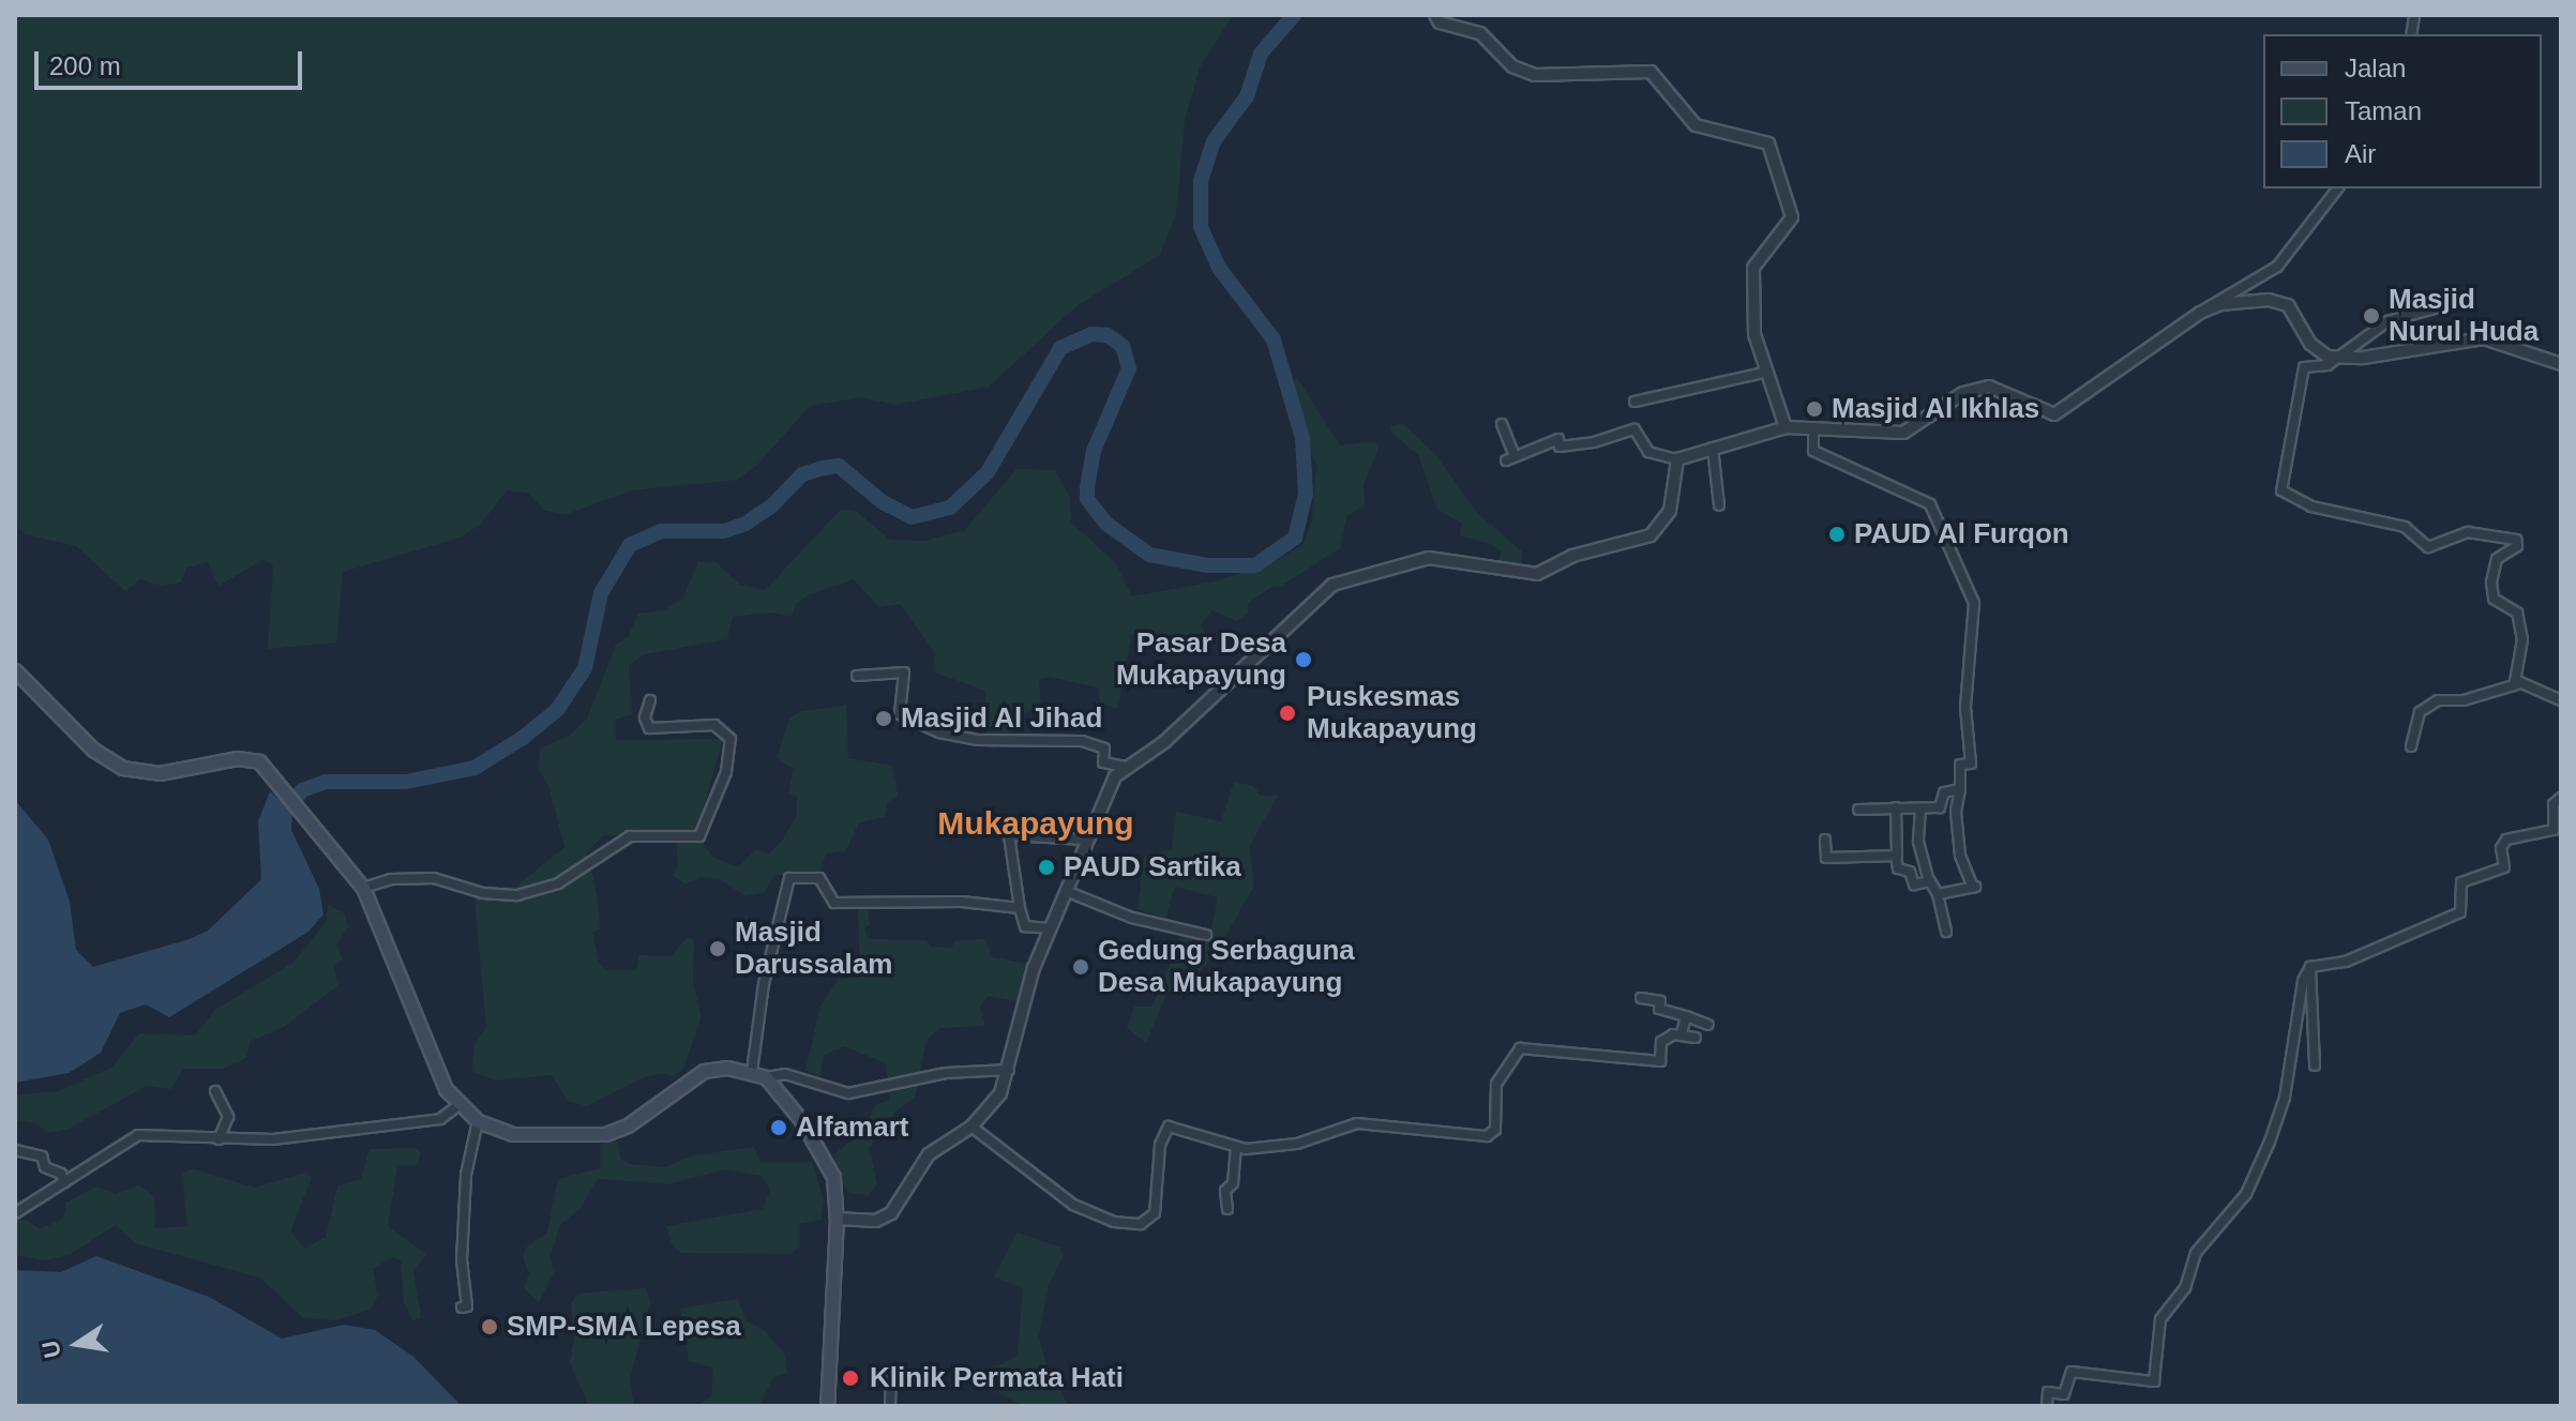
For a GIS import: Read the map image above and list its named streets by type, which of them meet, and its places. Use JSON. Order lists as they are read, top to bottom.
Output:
{
  "districts": ["Mukapayung"],
  "places": [
    "Masjid Nurul Huda",
    "Masjid Al Ikhlas",
    "PAUD Al Furqon",
    "Pasar Desa Mukapayung",
    "Puskesmas Mukapayung",
    "Masjid Al Jihad",
    "PAUD Sartika",
    "Masjid Darussalam",
    "Gedung Serbaguna Desa Mukapayung",
    "Alfamart",
    "SMP-SMA Lepesa",
    "Klinik Permata Hati"
  ],
  "legend": ["Jalan", "Taman", "Air"],
  "scale_bar": "200 m",
  "north": "left"
}
